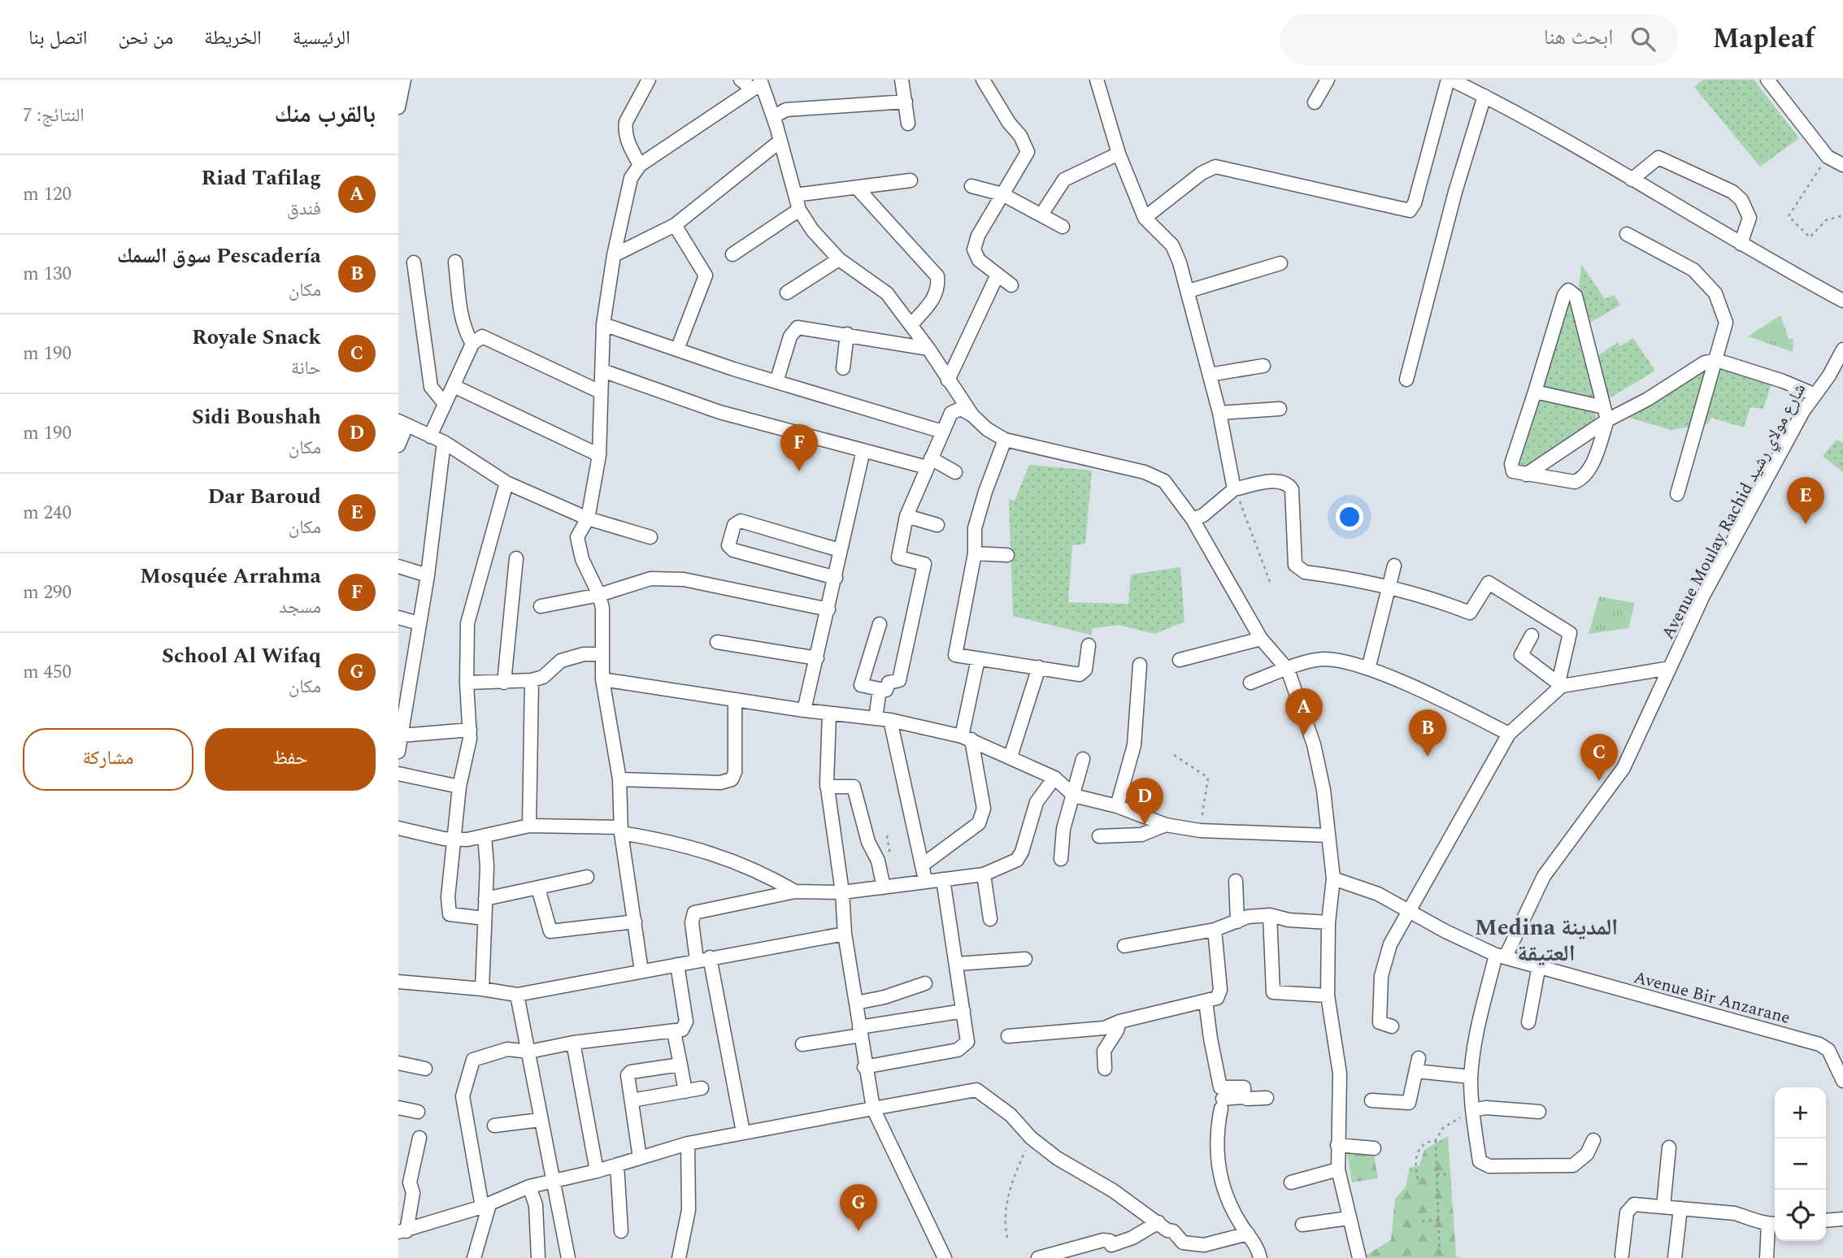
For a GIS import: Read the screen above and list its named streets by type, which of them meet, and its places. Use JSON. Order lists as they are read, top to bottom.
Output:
{
  "streets": {
    "street": ["Avenue Moulay Rachid شارع مولاي رشيد", "Avenue Bir Anzarane"]
  },
  "crossings": [
    ["Avenue Moulay Rachid شارع مولاي رشيد", "Avenue Bir Anzarane"]
  ],
  "districts": ["Medina المدينة العتيقة"],
  "page": {
    "header": "Mapleaf",
    "search": "ابحث هنا",
    "nav": [
      "الرئيسية",
      "الخريطة",
      "من نحن",
      "اتصل بنا"
    ],
    "heading": ["بالقرب منك", "النتائج: 7"],
    "list": [
      {
        "mark": "A",
        "name": "Riad Tafilag",
        "note": "فندق",
        "value": "120 m"
      },
      {
        "mark": "B",
        "name": "Pescadería سوق السمك",
        "note": "مكان",
        "value": "130 m"
      },
      {
        "mark": "C",
        "name": "Royale Snack",
        "note": "حانة",
        "value": "190 m"
      },
      {
        "mark": "D",
        "name": "Sidi Boushah",
        "note": "مكان",
        "value": "190 m"
      },
      {
        "mark": "E",
        "name": "Dar Baroud",
        "note": "مكان",
        "value": "240 m"
      },
      {
        "mark": "F",
        "name": "Mosquée Arrahma",
        "note": "مسجد",
        "value": "290 m"
      },
      {
        "mark": "G",
        "name": "School Al Wifaq",
        "note": "مكان",
        "value": "450 m"
      }
    ],
    "pins": [
      "F",
      "E",
      "A",
      "B",
      "C",
      "D",
      "G"
    ],
    "buttons": ["حفظ", "مشاركة"],
    "map_buttons": ["+", "−"]
  }
}
